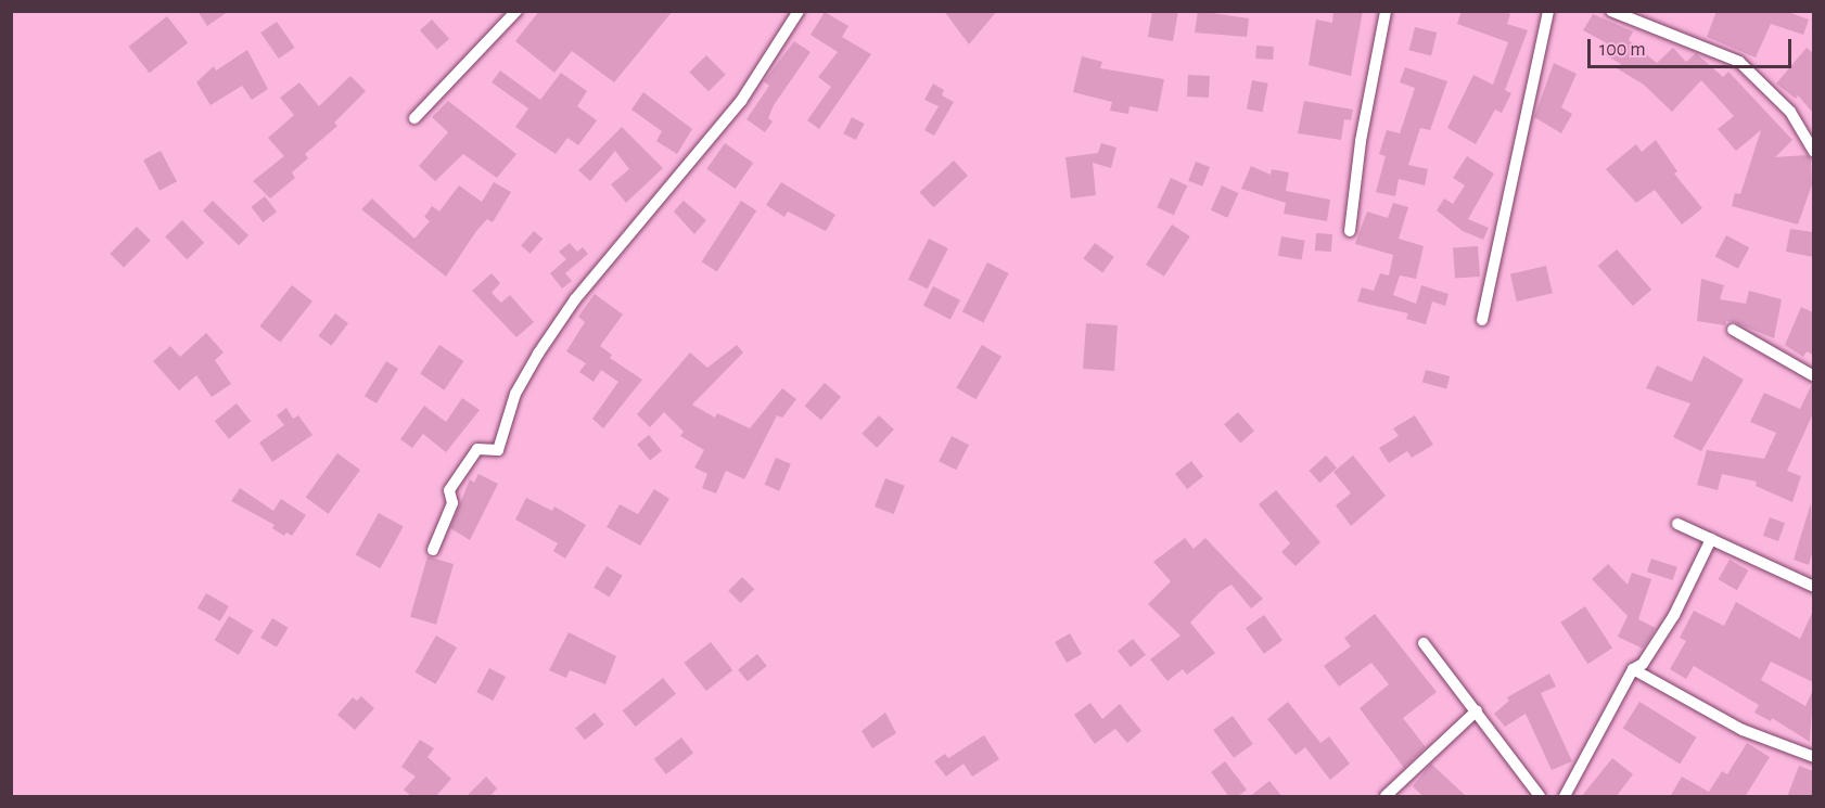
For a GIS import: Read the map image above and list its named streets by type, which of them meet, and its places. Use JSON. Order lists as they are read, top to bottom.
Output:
{
  "scale_bar": "100 m"
}
